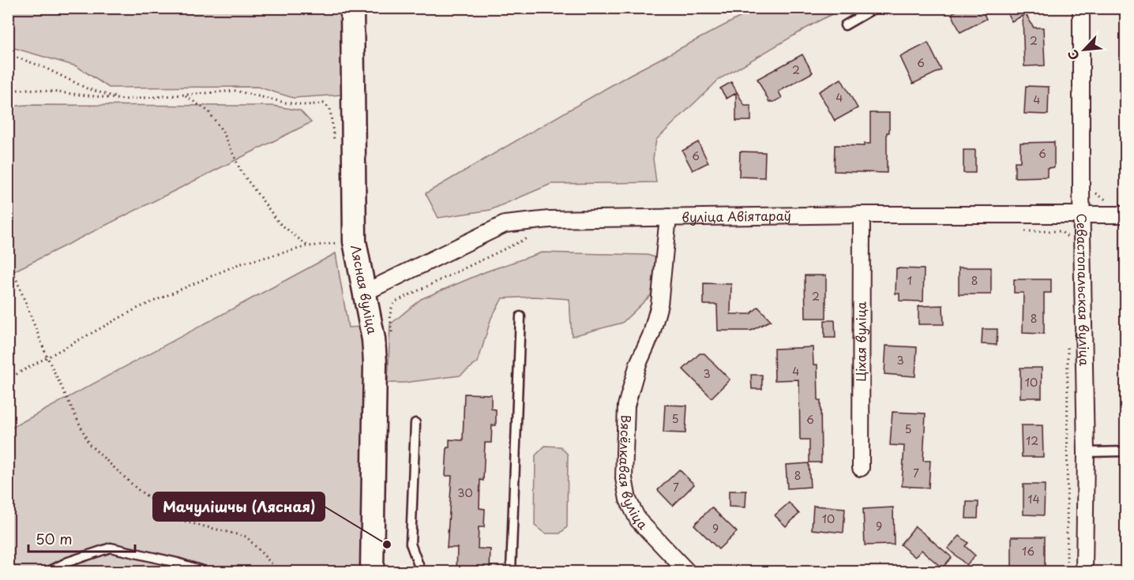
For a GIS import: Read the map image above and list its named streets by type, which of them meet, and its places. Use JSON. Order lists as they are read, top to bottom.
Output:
{
  "streets": {
    "main road": ["Лясная вуліца"],
    "street": [
      "вуліца Авіятараў",
      "Севастопальская вуліца",
      "Ціхая вуліца",
      "Вясёлкавая вуліца"
    ]
  },
  "crossings": [
    ["вуліца Авіятараў", "Севастопальская вуліца"],
    ["вуліца Авіятараў", "Лясная вуліца"],
    ["вуліца Авіятараў", "Ціхая вуліца"],
    ["вуліца Авіятараў", "Вясёлкавая вуліца"]
  ],
  "places": ["Мачулішчы (Лясная)"],
  "house_numbers": [
    "2",
    "6",
    "2",
    "4",
    "4",
    "6",
    "6",
    "1",
    "8",
    "2",
    "8",
    "3",
    "4",
    "3",
    "10",
    "5",
    "6",
    "5",
    "12",
    "7",
    "8",
    "7",
    "30",
    "14",
    "10",
    "9",
    "9",
    "16"
  ],
  "scale_bar": "50 m",
  "north": "bottom left"
}
